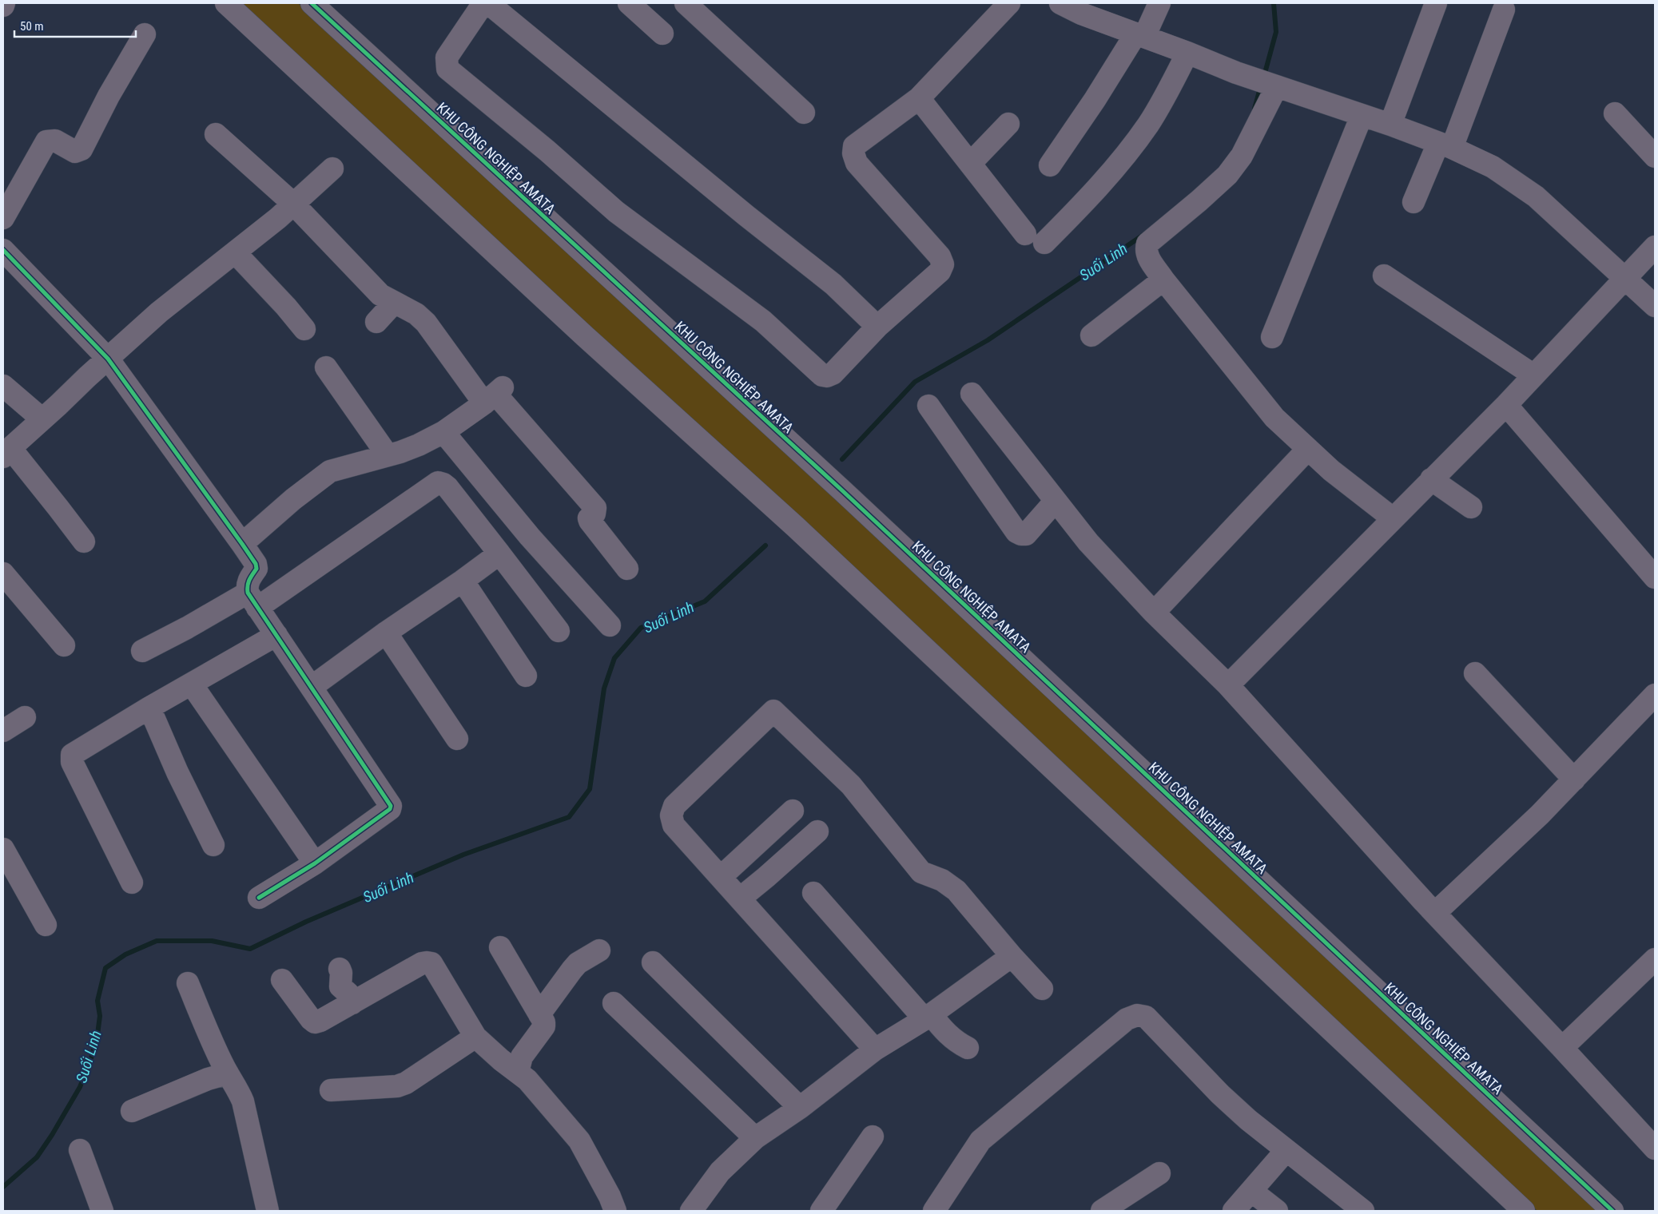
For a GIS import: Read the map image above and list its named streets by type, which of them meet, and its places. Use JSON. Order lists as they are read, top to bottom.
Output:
{
  "streets": {
    "street": ["KHU CÔNG NGHIỆP AMATA"]
  },
  "water": ["Suối Linh"],
  "scale_bar": "50 m"
}
